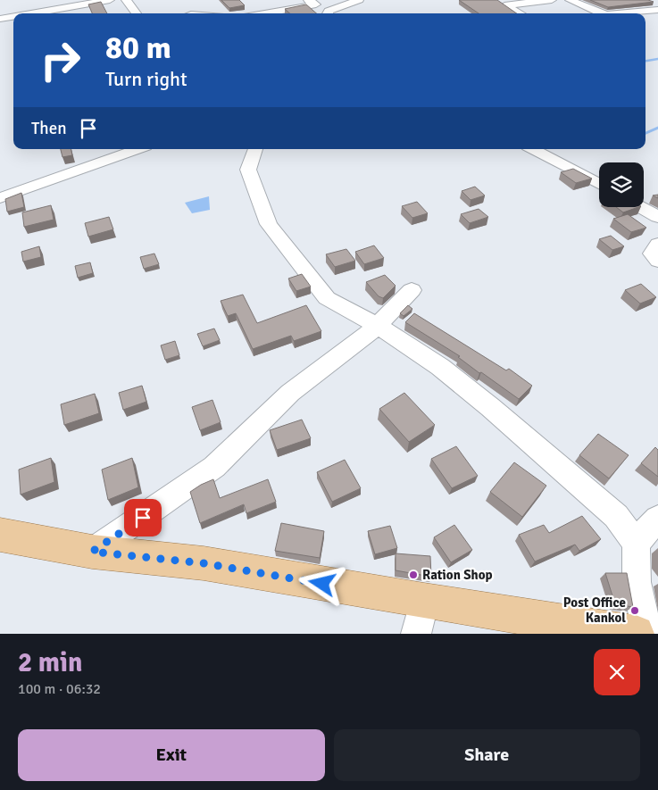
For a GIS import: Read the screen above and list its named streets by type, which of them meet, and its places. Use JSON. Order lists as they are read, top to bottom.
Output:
{
  "places": ["Ration Shop", "Post Office Kankol"],
  "page": {
    "turn": ["80 m", "Turn right"],
    "then": "Then",
    "heading": ["2 min", "100 m · 06:32"],
    "buttons": ["Exit", "Share"]
  }
}
